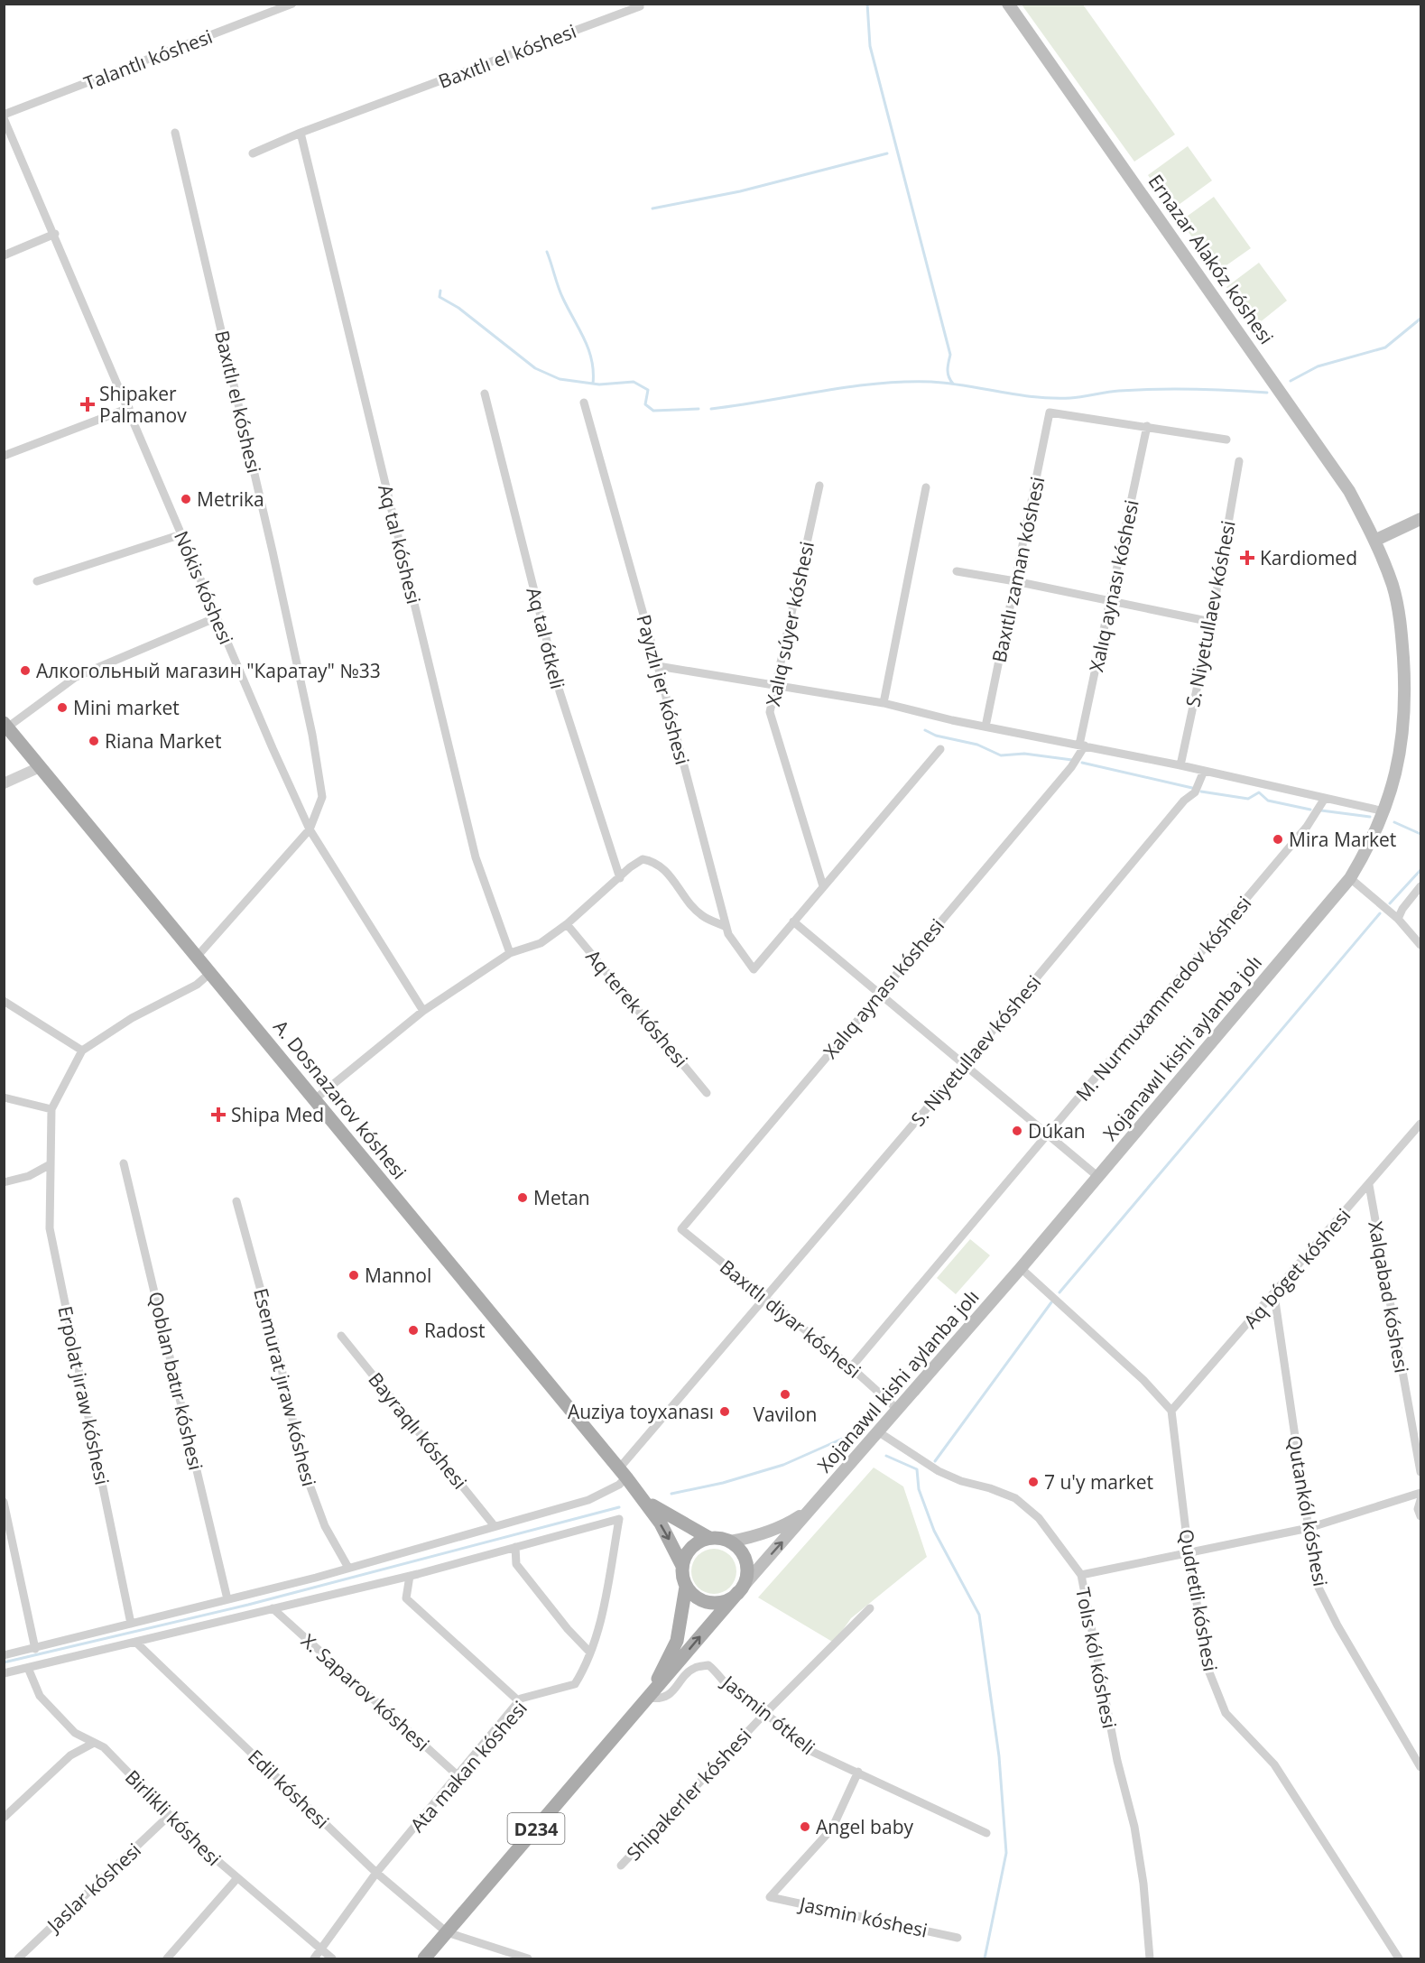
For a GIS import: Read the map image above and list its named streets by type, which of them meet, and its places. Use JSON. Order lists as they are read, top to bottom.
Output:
{
  "streets": {
    "main road": [
      "Ernazar Alakóz kóshesi",
      "Xojanawıl kishi aylanba jolı",
      "A. Dosnazarov kóshesi",
      "D234"
    ],
    "street": [
      "Baxıtlı el kóshesi",
      "Talantlı kóshesi",
      "Aq tal kóshesi",
      "Baxıtlı zaman kóshesi",
      "Xalıq aynası kóshesi",
      "Nókis kóshesi",
      "S. Niyetullaev kóshesi",
      "Xalıq súyer kóshesi",
      "Aq tal ótkeli",
      "Payızlı jer kóshesi",
      "M. Nurmuxammedov kóshesi",
      "Aq terek kóshesi",
      "Aq bóget kóshesi",
      "Xalqabad kóshesi",
      "Baxıtlı diyar kóshesi",
      "Qoblan batır kóshesi",
      "Esemurat jıraw kóshesi",
      "Erpolat jıraw kóshesi",
      "Bayraqlı kóshesi",
      "Qutankól kóshesi",
      "Qudretli kóshesi",
      "Tolıs kól kóshesi",
      "X. Saparov kóshesi",
      "Jasmin ótkeli",
      "Ata makan kóshesi",
      "Edil kóshesi",
      "Shipakerler kóshesi",
      "Birlikli kóshesi",
      "Jaslar kóshesi",
      "Jasmin kóshesi"
    ]
  },
  "crossings": [
    ["Baxıtlı el kóshesi", "Aq tal kóshesi"],
    ["Baxıtlı el kóshesi", "Nókis kóshesi"],
    ["Talantlı kóshesi", "Nókis kóshesi"],
    ["Ernazar Alakóz kóshesi", "Xojanawıl kishi aylanba jolı"],
    ["Baxıtlı zaman kóshesi", "Xalıq aynası kóshesi"],
    ["Xalıq aynası kóshesi", "Baxıtlı diyar kóshesi"],
    ["S. Niyetullaev kóshesi", "A. Dosnazarov kóshesi"],
    ["S. Niyetullaev kóshesi", "Baxıtlı diyar kóshesi"],
    ["S. Niyetullaev kóshesi", "Qoblan batır kóshesi"],
    ["S. Niyetullaev kóshesi", "Esemurat jıraw kóshesi"],
    ["S. Niyetullaev kóshesi", "Erpolat jıraw kóshesi"],
    ["S. Niyetullaev kóshesi", "Bayraqlı kóshesi"],
    ["M. Nurmuxammedov kóshesi", "Baxıtlı diyar kóshesi"],
    ["Xojanawıl kishi aylanba jolı", "Baxıtlı diyar kóshesi"],
    ["Xojanawıl kishi aylanba jolı", "Tolıs kól kóshesi"],
    ["Xojanawıl kishi aylanba jolı", "Jasmin ótkeli"],
    ["Xojanawıl kishi aylanba jolı", "Edil kóshesi"],
    ["Xojanawıl kishi aylanba jolı", "D234"],
    ["Aq bóget kóshesi", "Xalqabad kóshesi"],
    ["Aq bóget kóshesi", "Qutankól kóshesi"],
    ["Aq bóget kóshesi", "Qudretli kóshesi"],
    ["X. Saparov kóshesi", "Ata makan kóshesi"],
    ["Jasmin ótkeli", "Shipakerler kóshesi"],
    ["Jasmin ótkeli", "Jasmin kóshesi"],
    ["Ata makan kóshesi", "Edil kóshesi"],
    ["Ata makan kóshesi", "Birlikli kóshesi"],
    ["Birlikli kóshesi", "Jaslar kóshesi"]
  ],
  "places": {
    "health": ["Shipaker Palmanov", "Kardiomed", "Shipa Med"],
    "other": [
      "Metrika",
      "Алкогольный магазин \"Каратау\" №33",
      "Mini market",
      "Riana Market",
      "Mira Market",
      "Dúkan",
      "Metan",
      "Mannol",
      "Radost",
      "Vavilon",
      "Auziya toyxanası",
      "7 u'y market",
      "Angel baby"
    ]
  }
}
